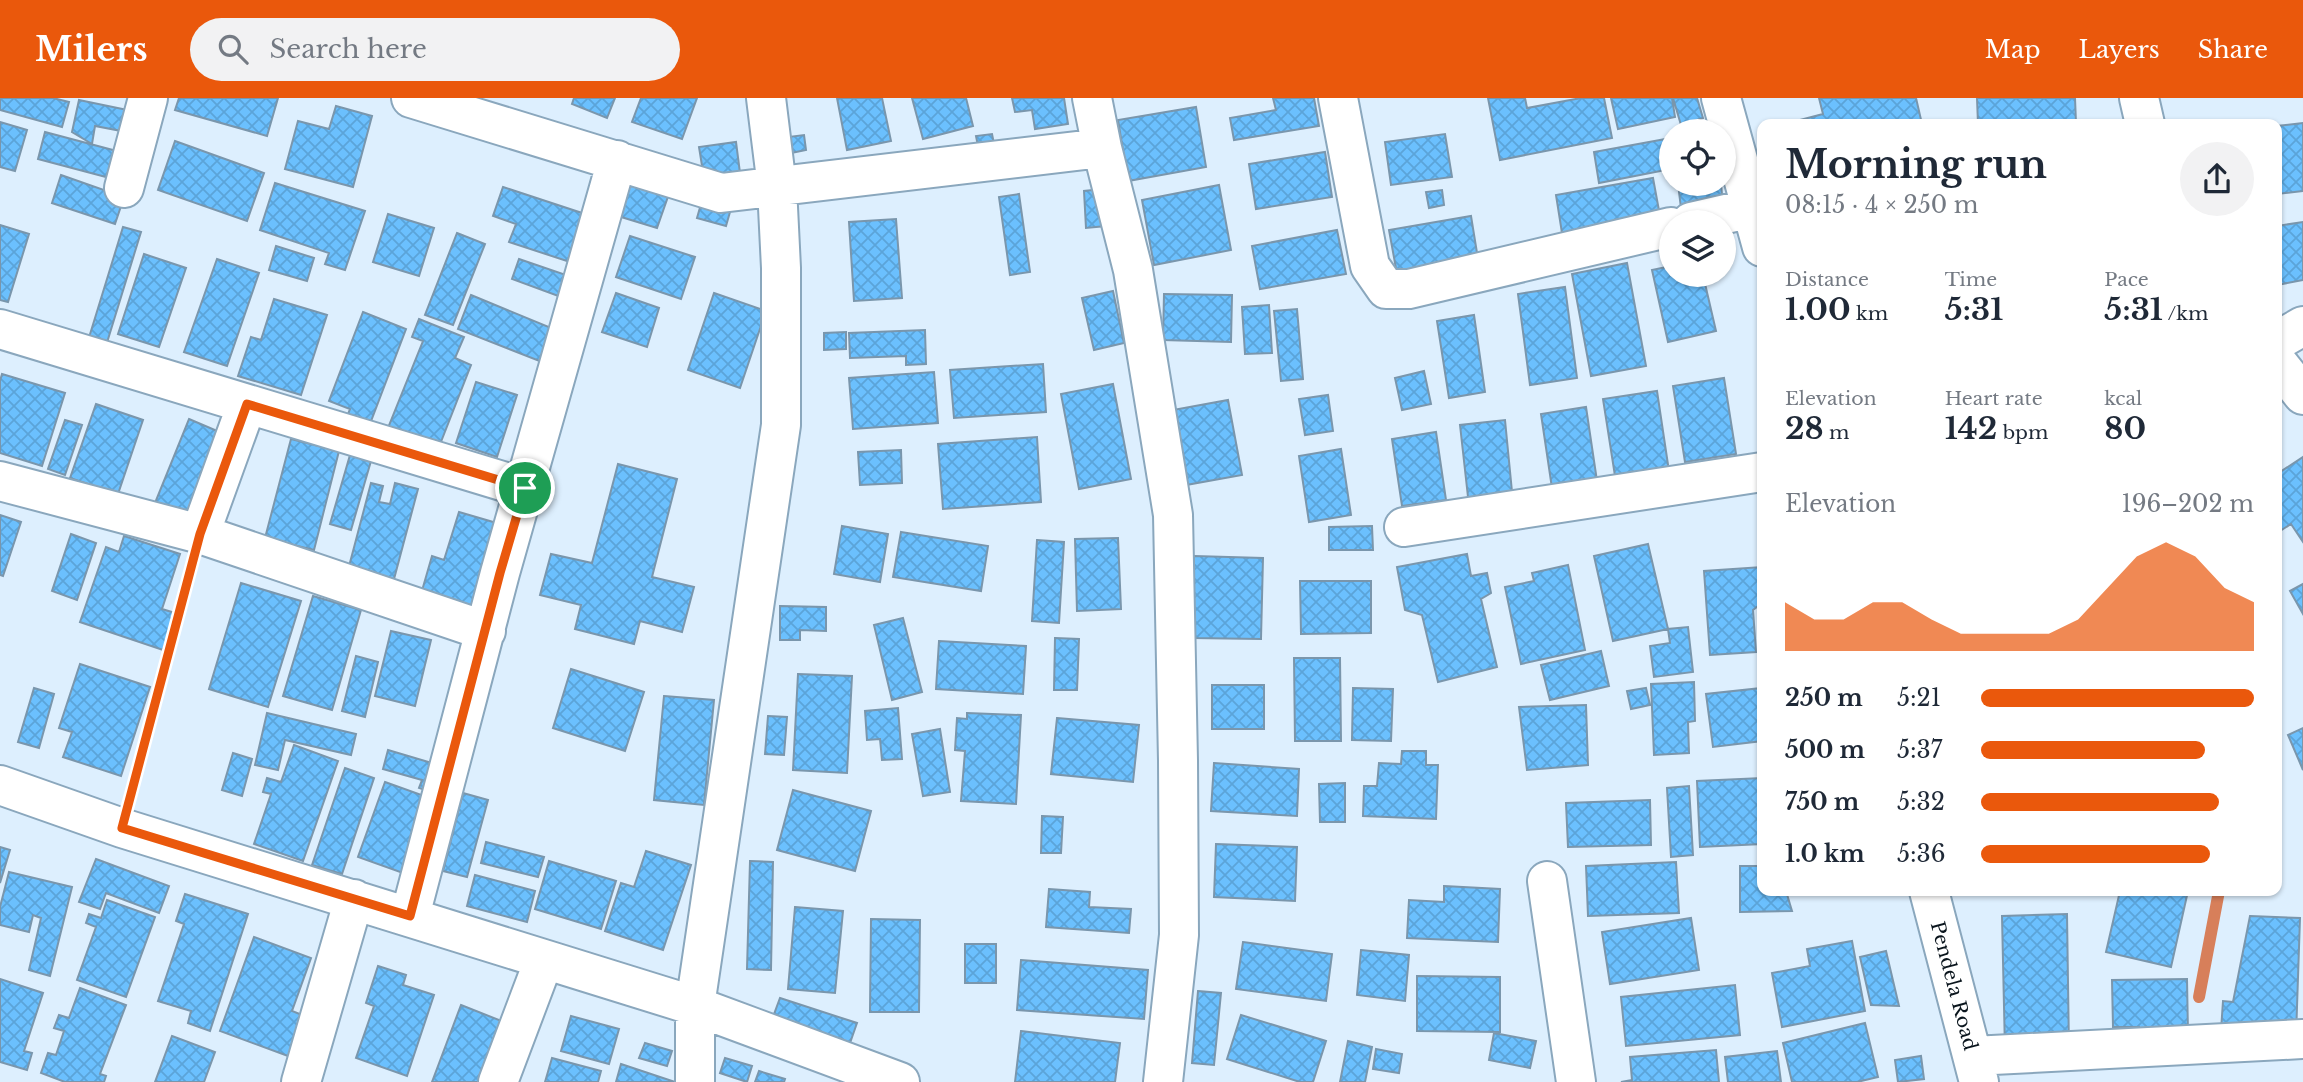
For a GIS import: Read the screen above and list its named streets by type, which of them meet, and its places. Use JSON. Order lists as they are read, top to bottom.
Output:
{
  "streets": {
    "street": ["Pendela Road"]
  },
  "page": {
    "header": "Milers",
    "search": "Search here",
    "nav": ["Map", "Layers", "Share"],
    "heading": ["Morning run", "08:15 · 4 × 250 m"],
    "stats": [
      ["Distance", "1.00 km"],
      ["Time", "5:31"],
      ["Pace", "5:31 /km"],
      ["Elevation", "28 m"],
      ["Heart rate", "142 bpm"],
      ["kcal", "80"]
    ],
    "chart": ["Elevation", "196–202 m"],
    "list": [
      {
        "name": "250 m",
        "note": "5:21"
      },
      {
        "name": "500 m",
        "note": "5:37"
      },
      {
        "name": "750 m",
        "note": "5:32"
      },
      {
        "name": "1.0 km",
        "note": "5:36"
      }
    ]
  }
}
